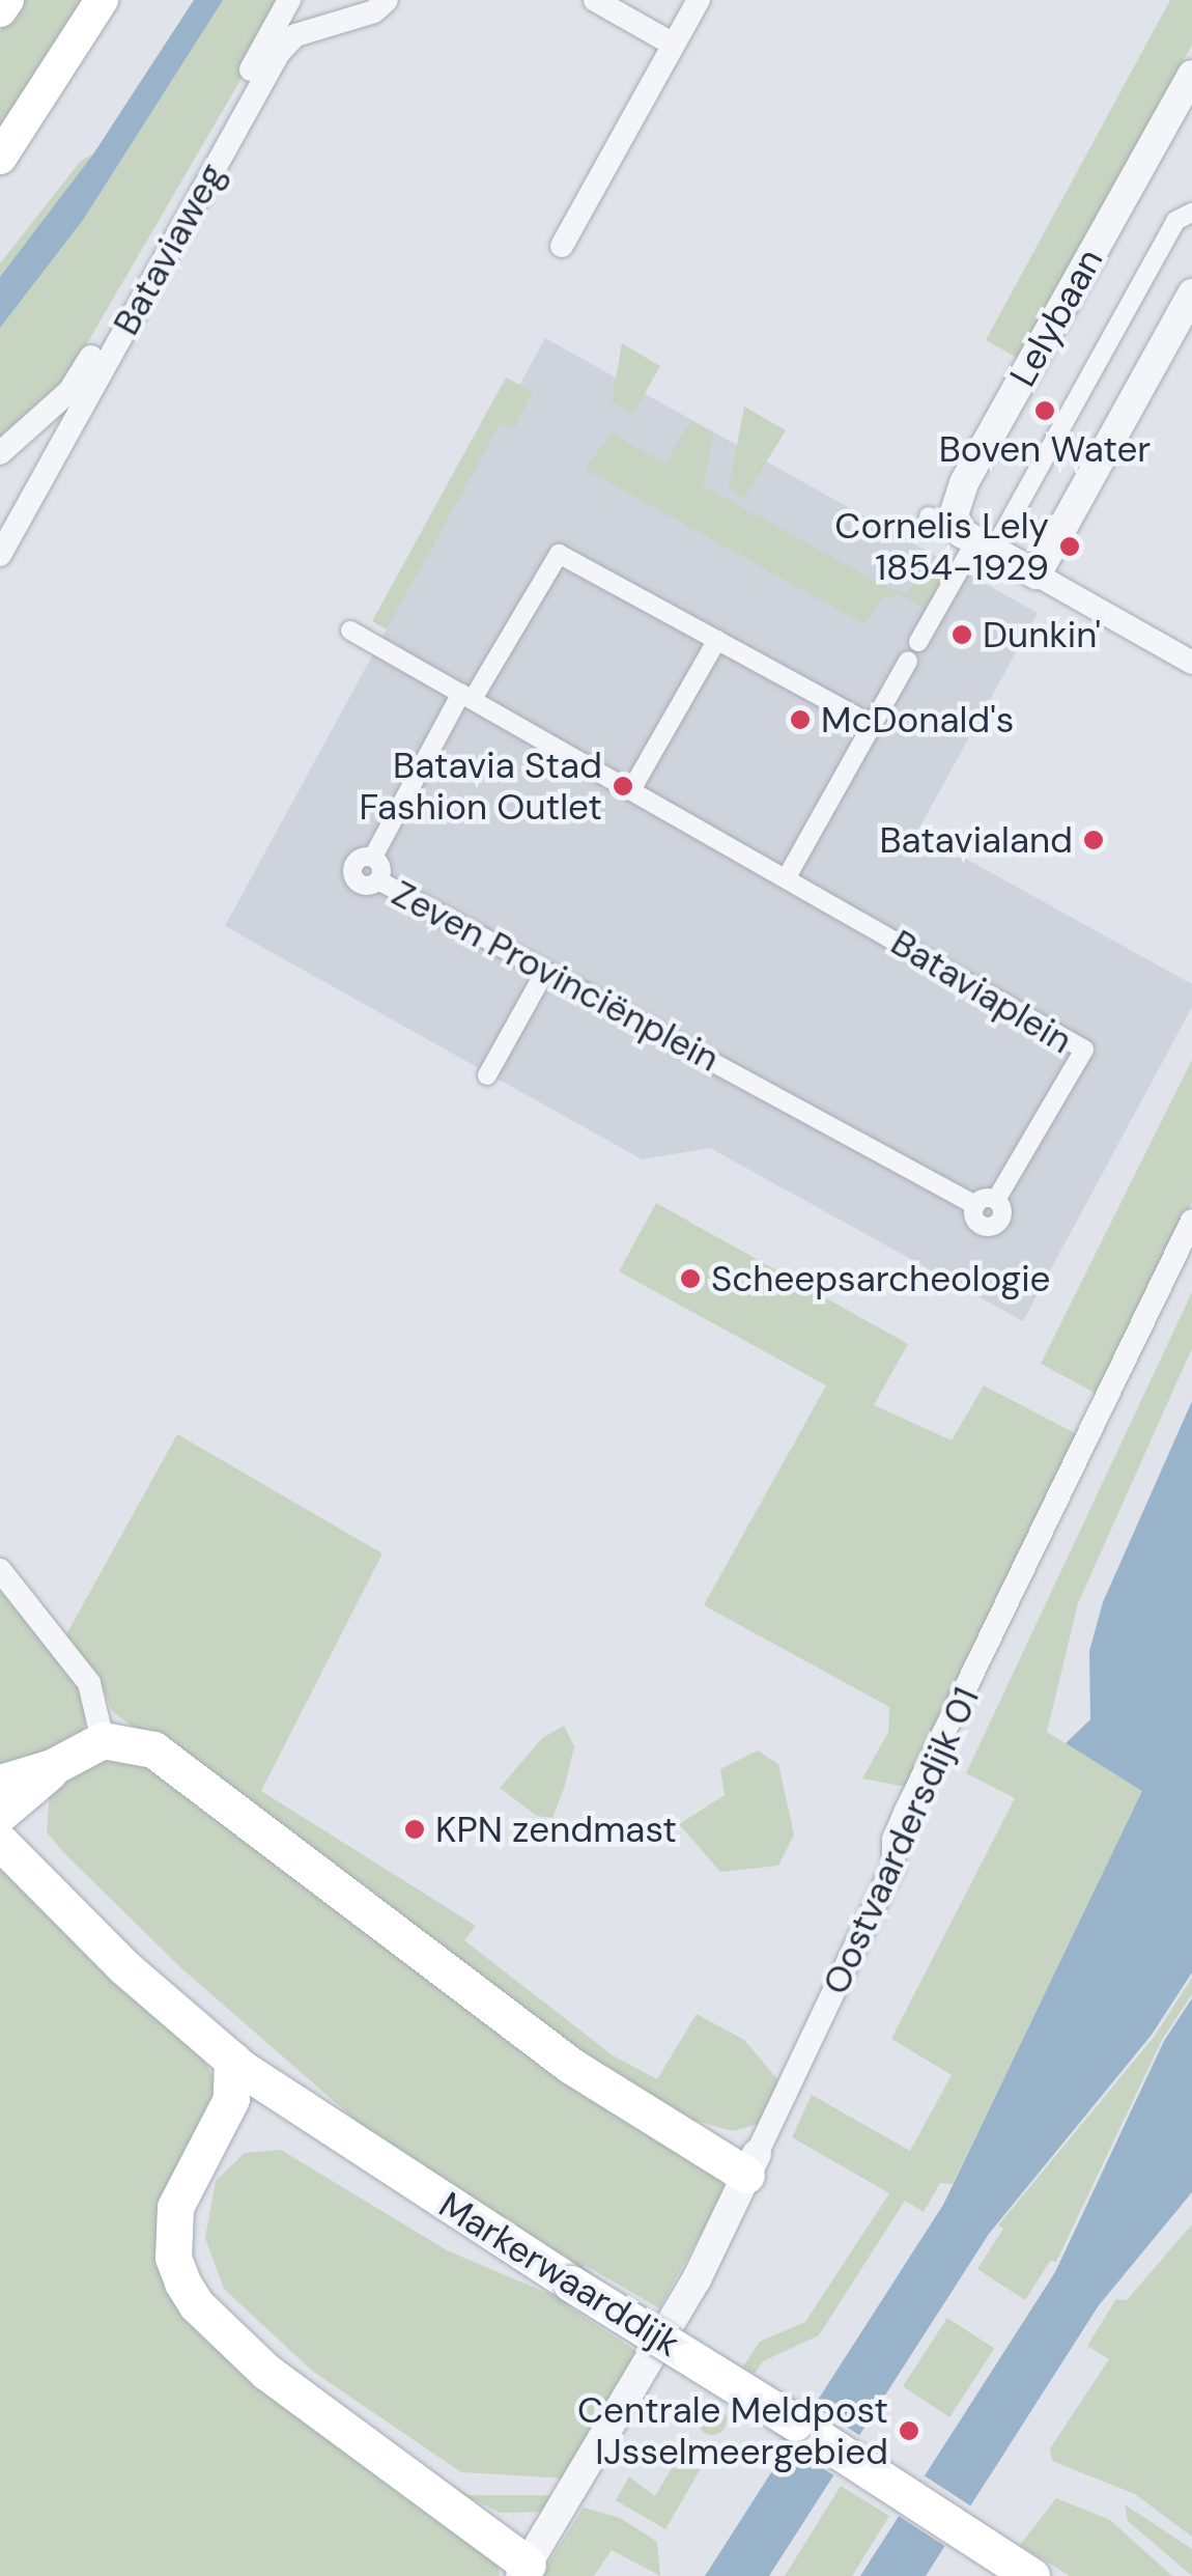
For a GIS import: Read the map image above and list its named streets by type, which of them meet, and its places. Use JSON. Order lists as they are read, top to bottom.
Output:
{
  "streets": {
    "main road": ["Markerwaarddijk"],
    "street": [
      "Bataviaweg",
      "Lelybaan",
      "Zeven Provinciënplein",
      "Bataviaplein",
      "Oostvaardersdijk 01"
    ]
  },
  "crossings": [
    ["Zeven Provinciënplein", "Bataviaplein"]
  ],
  "places": [
    "Boven Water",
    "Cornelis Lely 1854-1929",
    "Dunkin'",
    "McDonald's",
    "Batavia Stad Fashion Outlet",
    "Batavialand",
    "Scheepsarcheologie",
    "KPN zendmast",
    "Centrale Meldpost IJsselmeergebied"
  ]
}
